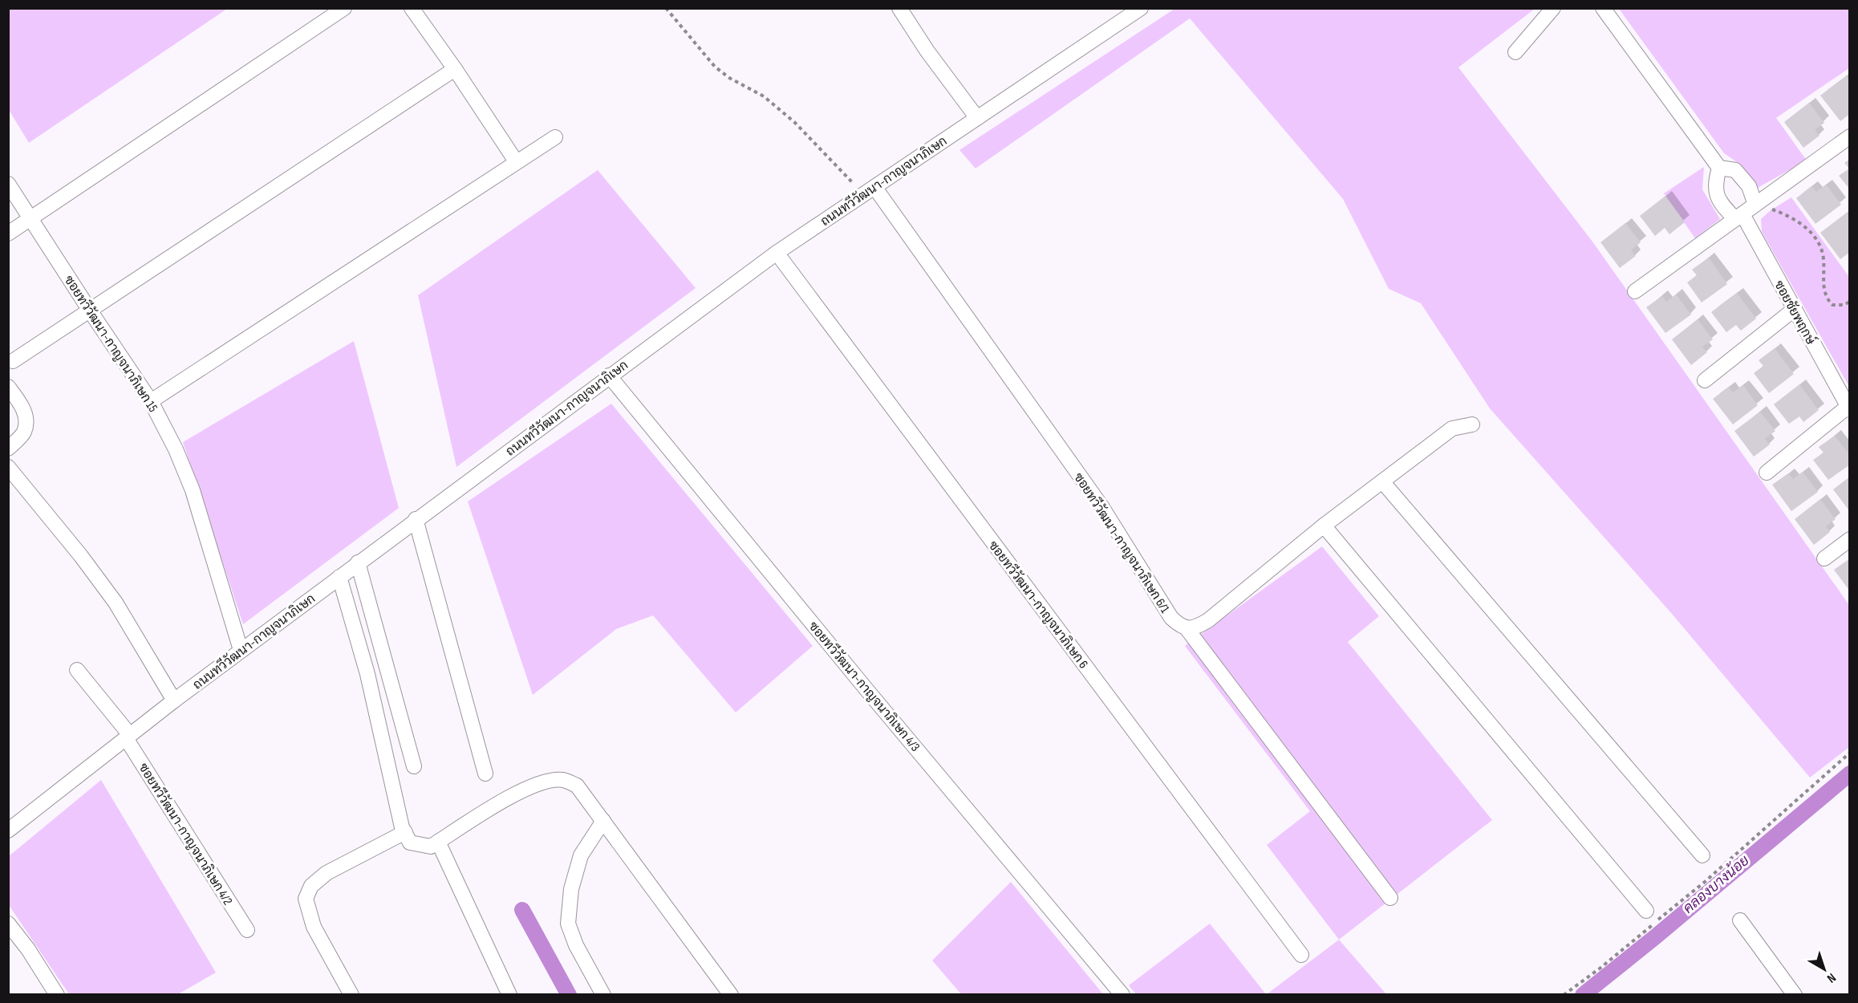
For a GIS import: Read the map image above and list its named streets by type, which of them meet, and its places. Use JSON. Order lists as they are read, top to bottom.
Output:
{
  "streets": {
    "street": [
      "ถนนทวีวัฒนา-กาญจนาภิเษก",
      "ซอยชัยพฤกษ์",
      "ซอยทวีวัฒนา-กาญจนาภิเษก 15",
      "ซอยทวีวัฒนา-กาญจนาภิเษก 6/1",
      "ซอยทวีวัฒนา-กาญจนาภิเษก 6",
      "ซอยทวีวัฒนา-กาญจนาภิเษก 4/3",
      "ซอยทวีวัฒนา-กาญจนาภิเษก 4/2"
    ]
  },
  "crossings": [
    ["ถนนทวีวัฒนา-กาญจนาภิเษก", "ซอยทวีวัฒนา-กาญจนาภิเษก 15"],
    ["ถนนทวีวัฒนา-กาญจนาภิเษก", "ซอยทวีวัฒนา-กาญจนาภิเษก 6/1"],
    ["ถนนทวีวัฒนา-กาญจนาภิเษก", "ซอยทวีวัฒนา-กาญจนาภิเษก 6"],
    ["ถนนทวีวัฒนา-กาญจนาภิเษก", "ซอยทวีวัฒนา-กาญจนาภิเษก 4/3"],
    ["ถนนทวีวัฒนา-กาญจนาภิเษก", "ซอยทวีวัฒนา-กาญจนาภิเษก 4/2"]
  ],
  "water": ["คลองบางน้อย"],
  "north": "bottom right"
}
